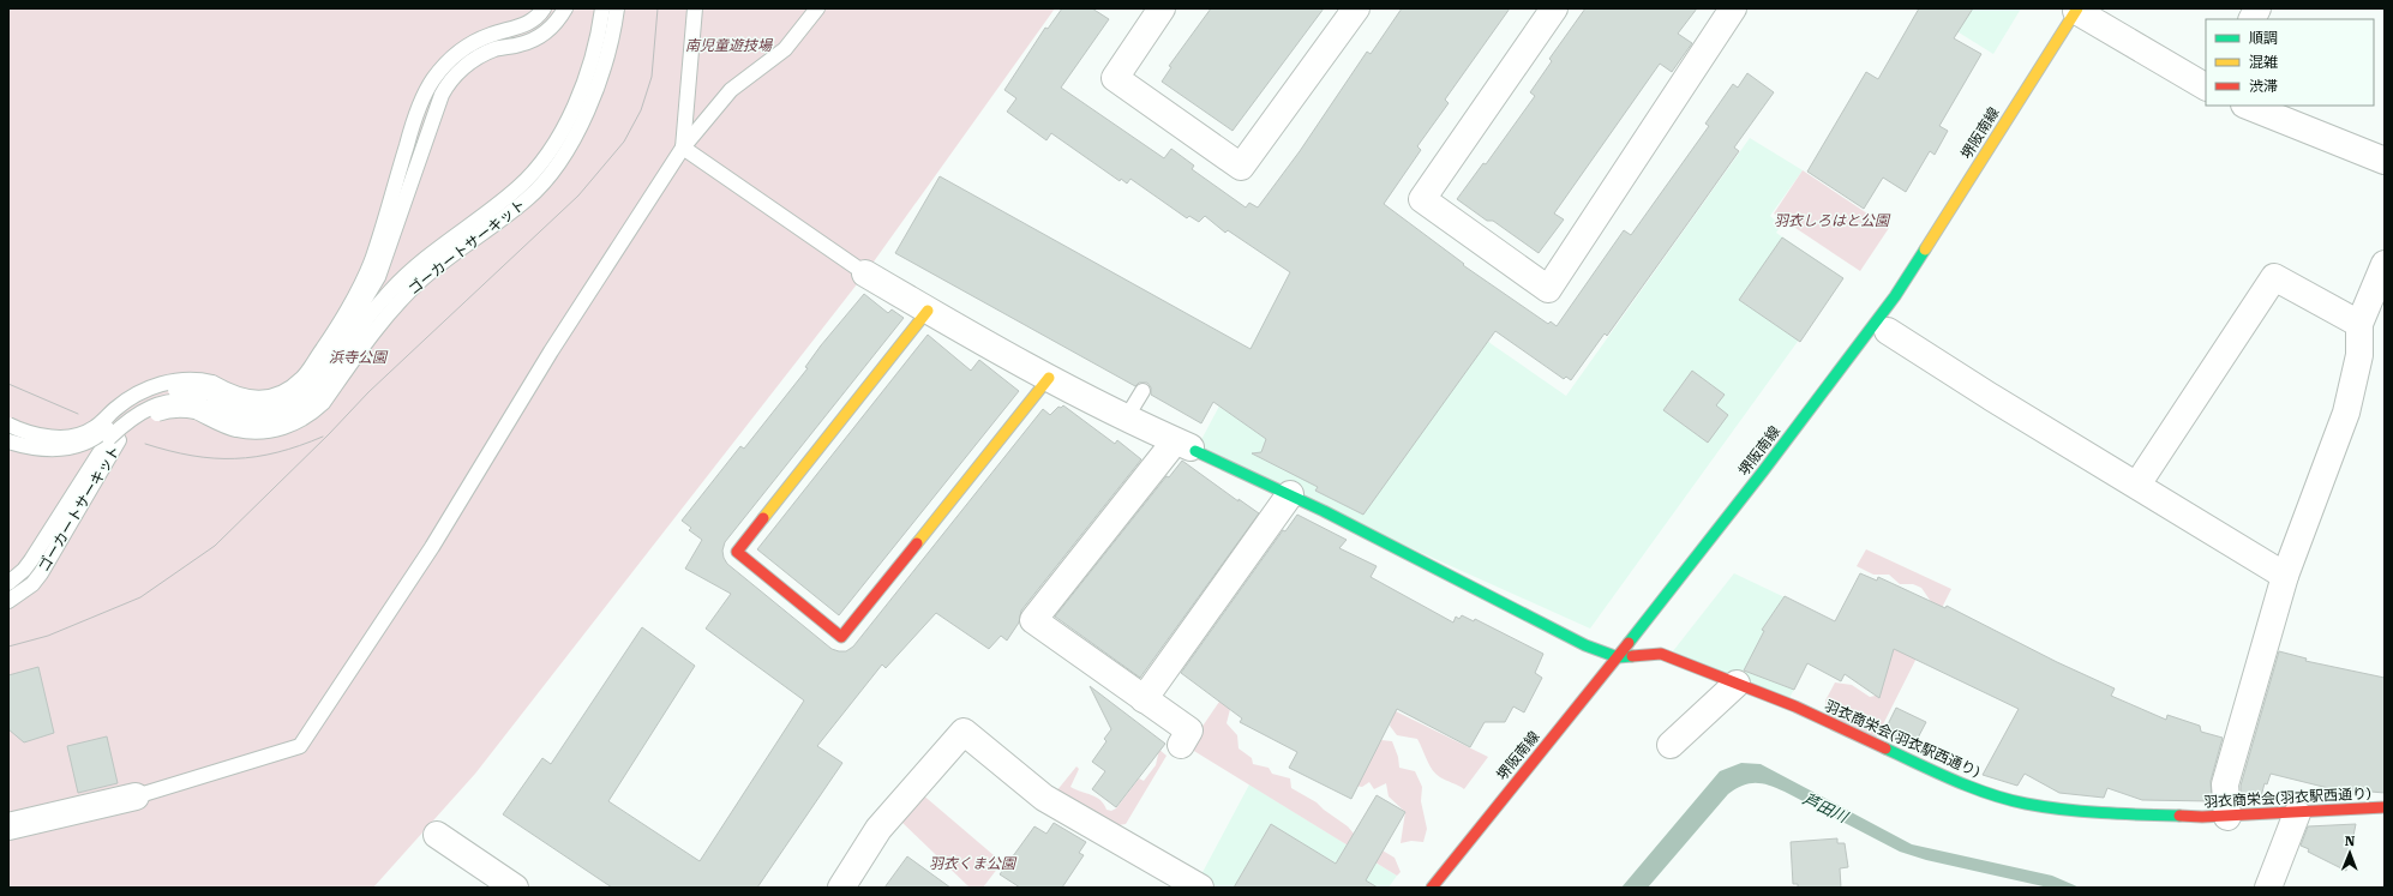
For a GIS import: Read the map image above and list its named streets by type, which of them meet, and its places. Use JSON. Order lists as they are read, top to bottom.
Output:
{
  "streets": {
    "street": ["堺阪南線", "羽衣商栄会(羽衣駅西通り)"],
    "lane": ["ゴーカートサーキット"]
  },
  "crossings": [
    ["堺阪南線", "羽衣商栄会(羽衣駅西通り)"]
  ],
  "water": ["芦田川"],
  "parks": [
    "南児童遊技場",
    "羽衣しろはと公園",
    "浜寺公園",
    "羽衣くま公園"
  ],
  "legend": ["順調", "混雑", "渋滞"],
  "north": "top"
}
